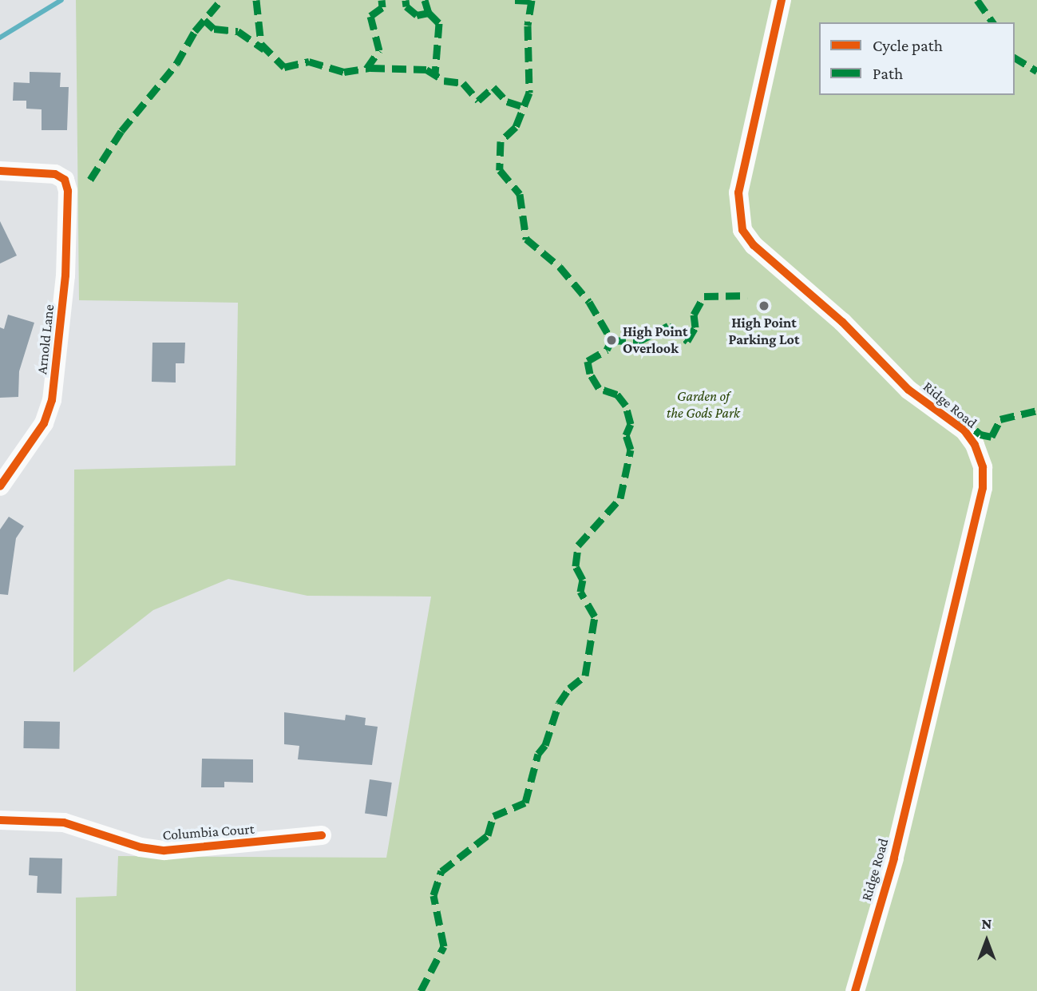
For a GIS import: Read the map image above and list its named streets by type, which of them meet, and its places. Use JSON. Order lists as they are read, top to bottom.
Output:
{
  "streets": {
    "street": ["Arnold Lane", "Ridge Road", "Columbia Court"]
  },
  "parks": ["Garden of the Gods Park"],
  "places": ["High Point Parking Lot", "High Point Overlook"],
  "legend": ["Cycle path", "Path"],
  "north": "top"
}
